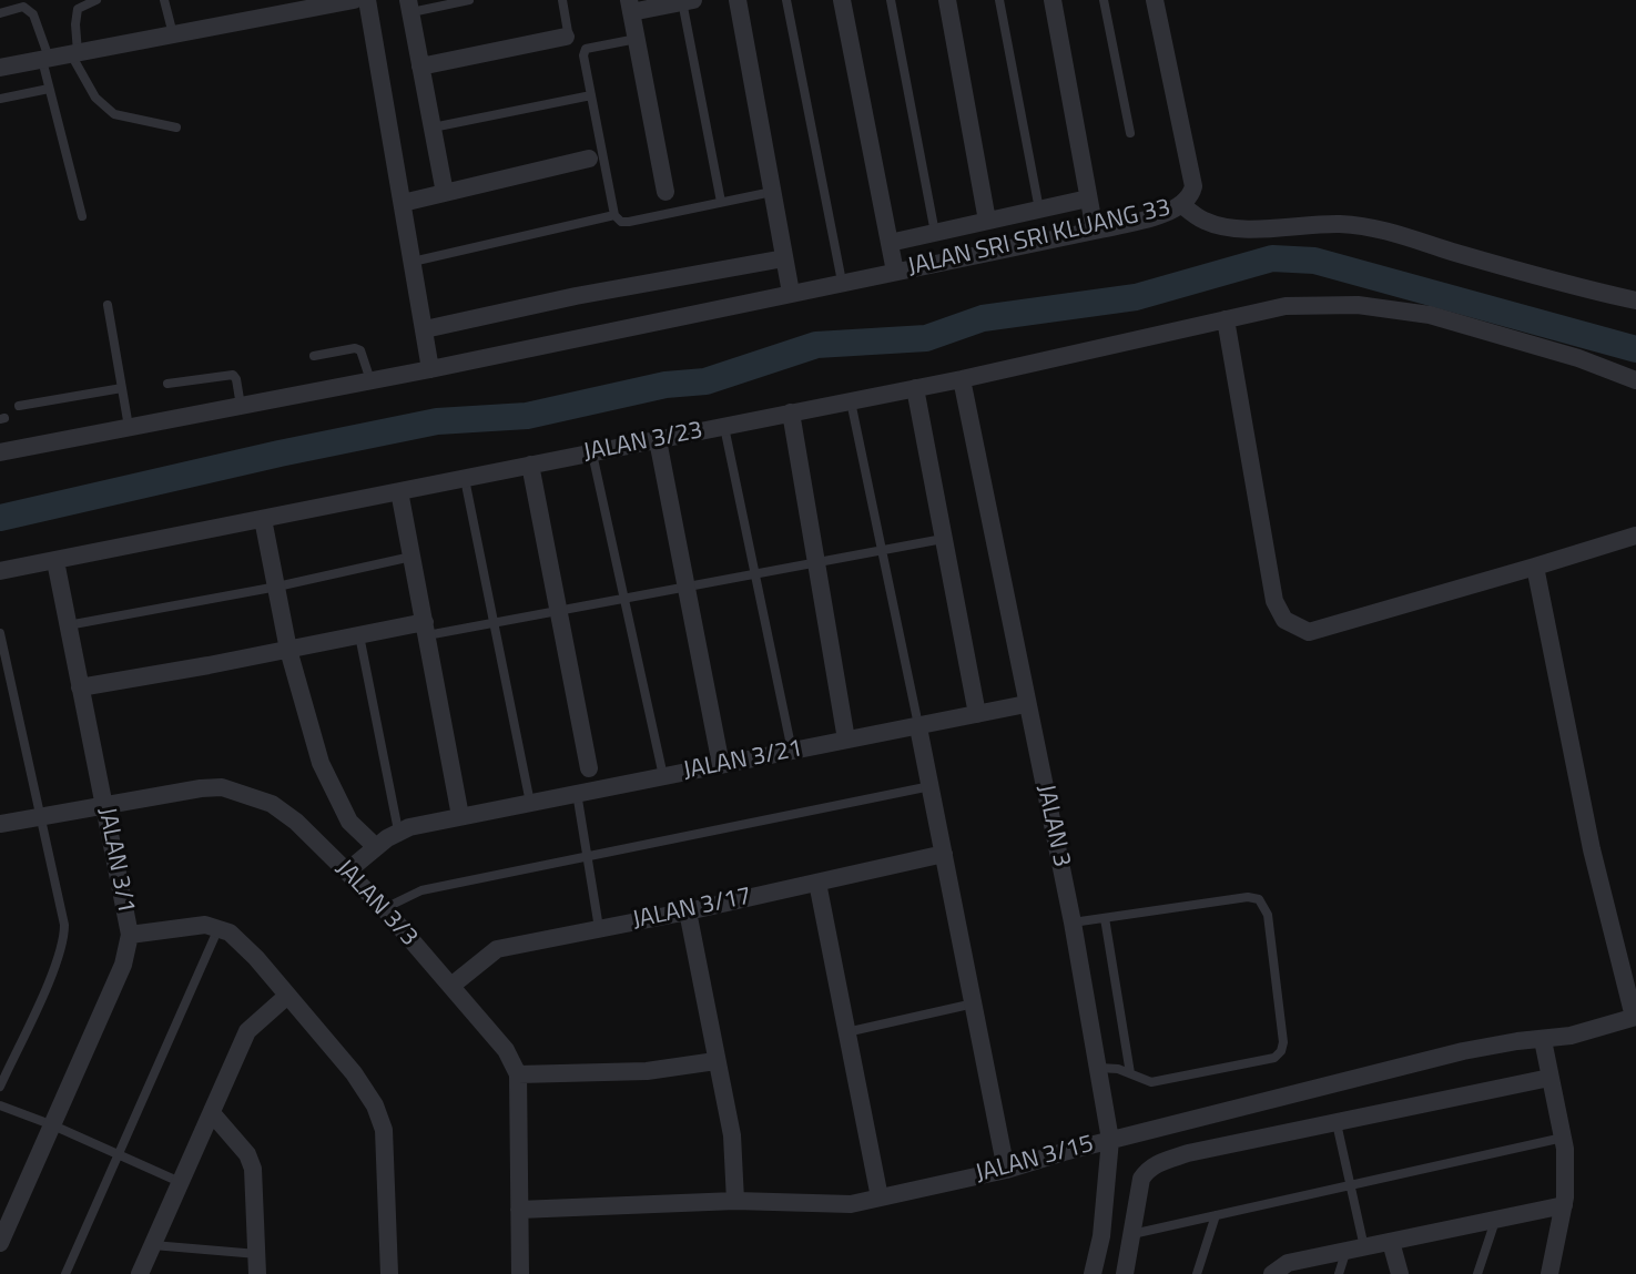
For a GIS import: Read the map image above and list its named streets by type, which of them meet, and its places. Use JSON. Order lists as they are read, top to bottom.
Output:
{
  "streets": {
    "street": [
      "JALAN SRI SRI KLUANG 33",
      "JALAN 3/23",
      "JALAN 3/21",
      "JALAN 3",
      "JALAN 3/1",
      "JALAN 3/3",
      "JALAN 3/17",
      "JALAN 3/15"
    ]
  },
  "crossings": [
    ["JALAN 3/23", "JALAN 3"],
    ["JALAN 3/23", "JALAN 3/1"],
    ["JALAN 3/21", "JALAN 3"],
    ["JALAN 3", "JALAN 3/15"],
    ["JALAN 3/1", "JALAN 3/3"],
    ["JALAN 3/3", "JALAN 3/17"]
  ]
}
